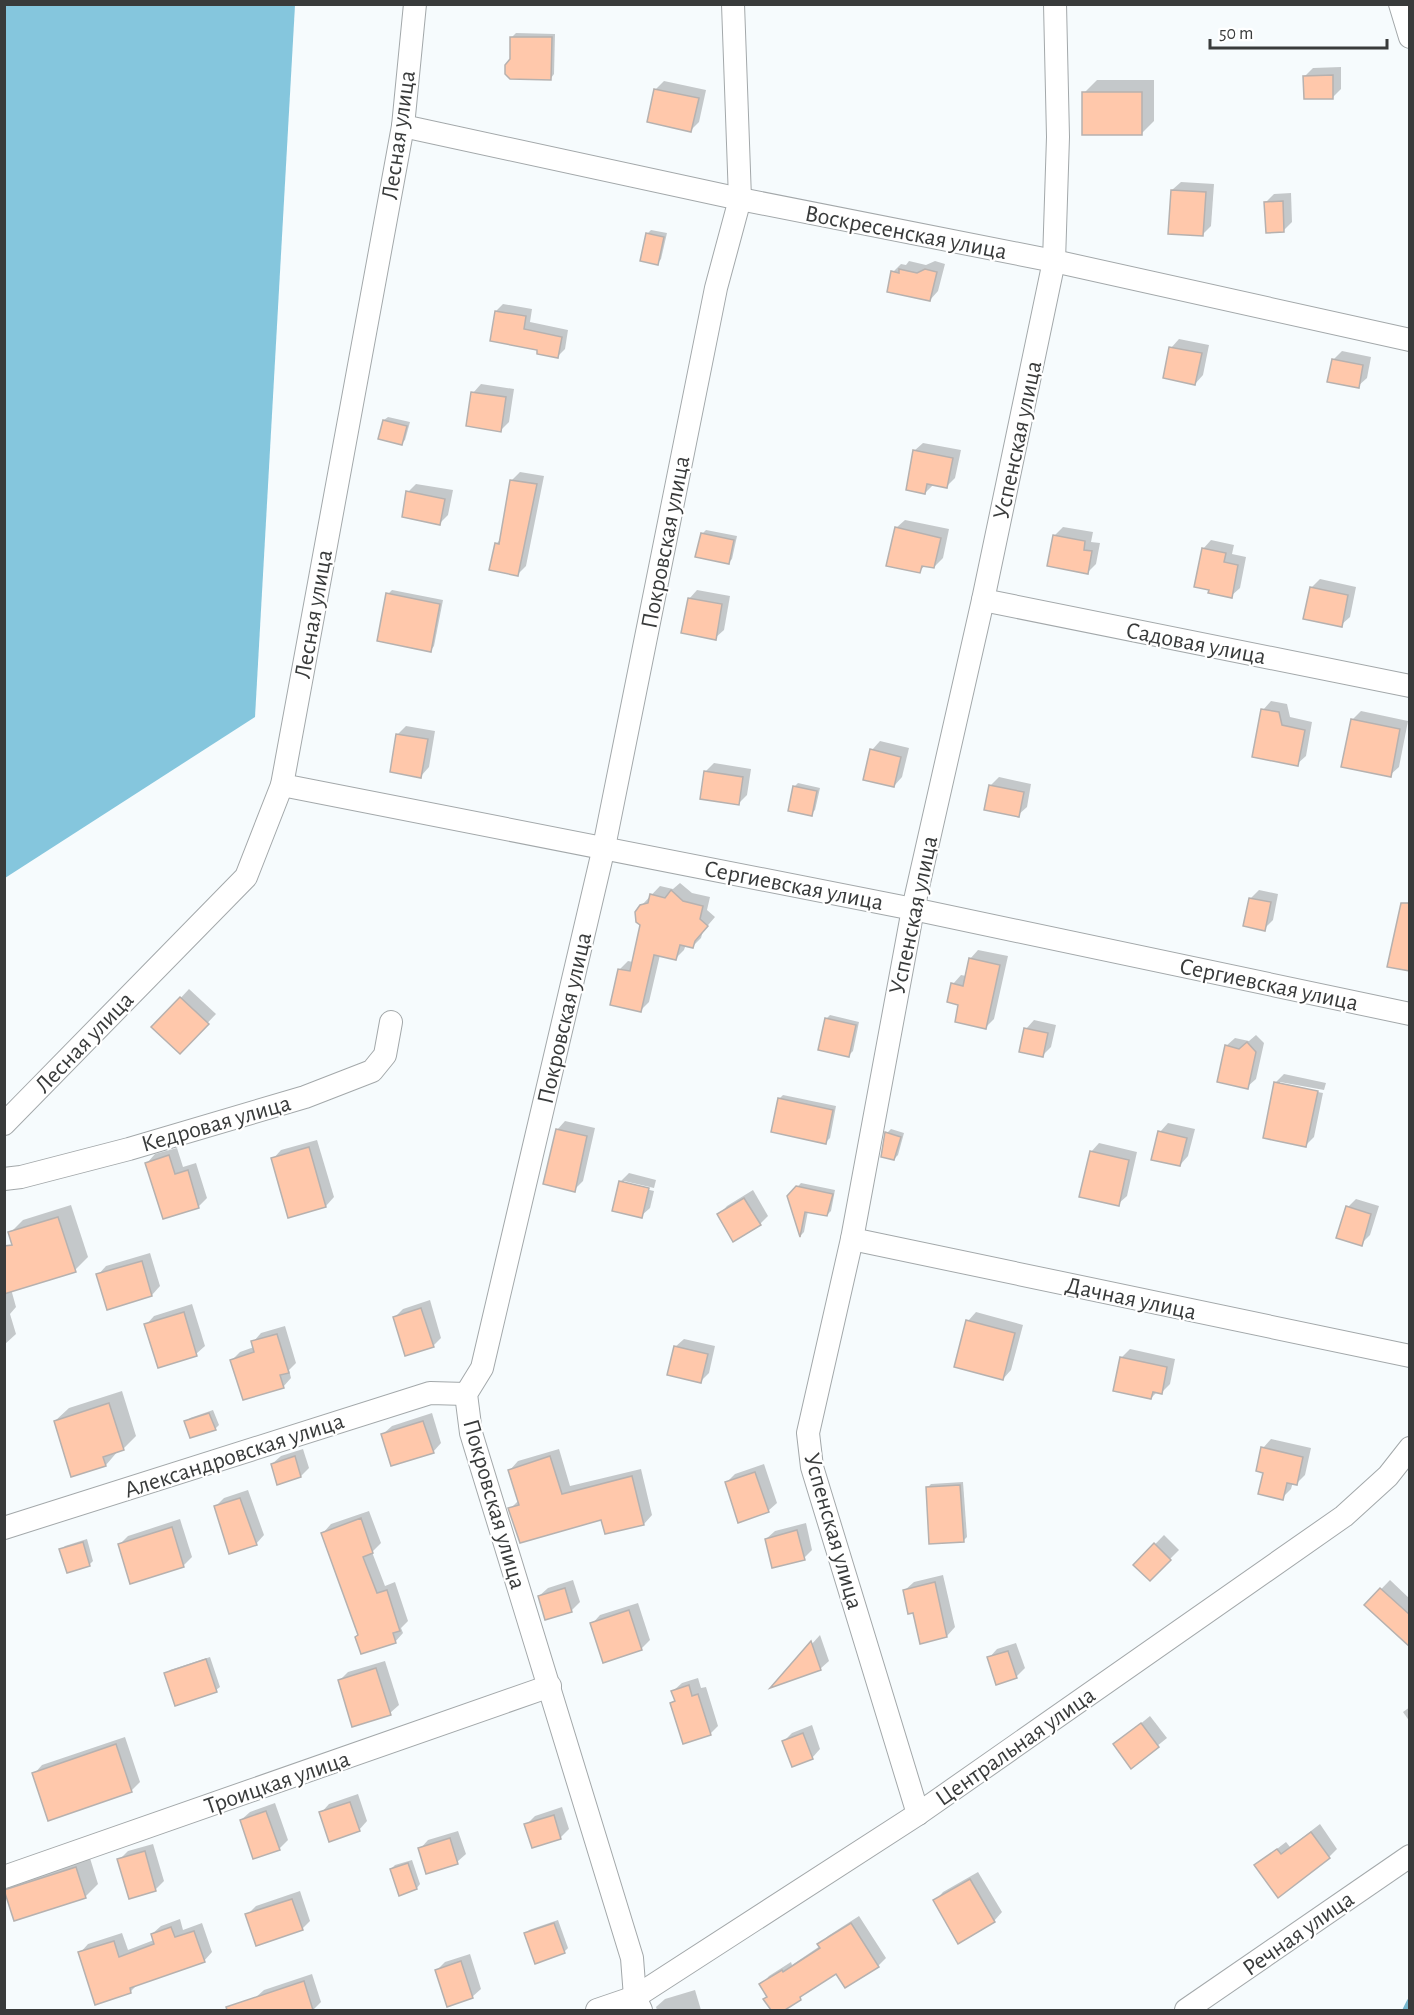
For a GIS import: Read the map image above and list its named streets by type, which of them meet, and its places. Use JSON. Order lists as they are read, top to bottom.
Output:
{
  "streets": {
    "street": [
      "Лесная улица",
      "Воскресенская улица",
      "Успенская улица",
      "Покровская улица",
      "Садовая улица",
      "Сергиевская улица",
      "Кедровая улица",
      "Дачная улица",
      "Александровская улица",
      "Центральная улица",
      "Троицкая улица",
      "Речная улица"
    ]
  },
  "crossings": [
    ["Лесная улица", "Воскресенская улица"],
    ["Лесная улица", "Сергиевская улица"],
    ["Воскресенская улица", "Успенская улица"],
    ["Воскресенская улица", "Покровская улица"],
    ["Успенская улица", "Садовая улица"],
    ["Успенская улица", "Сергиевская улица"],
    ["Успенская улица", "Дачная улица"],
    ["Успенская улица", "Центральная улица"],
    ["Покровская улица", "Сергиевская улица"],
    ["Покровская улица", "Александровская улица"],
    ["Покровская улица", "Центральная улица"],
    ["Покровская улица", "Троицкая улица"]
  ],
  "scale_bar": "50 m"
}
